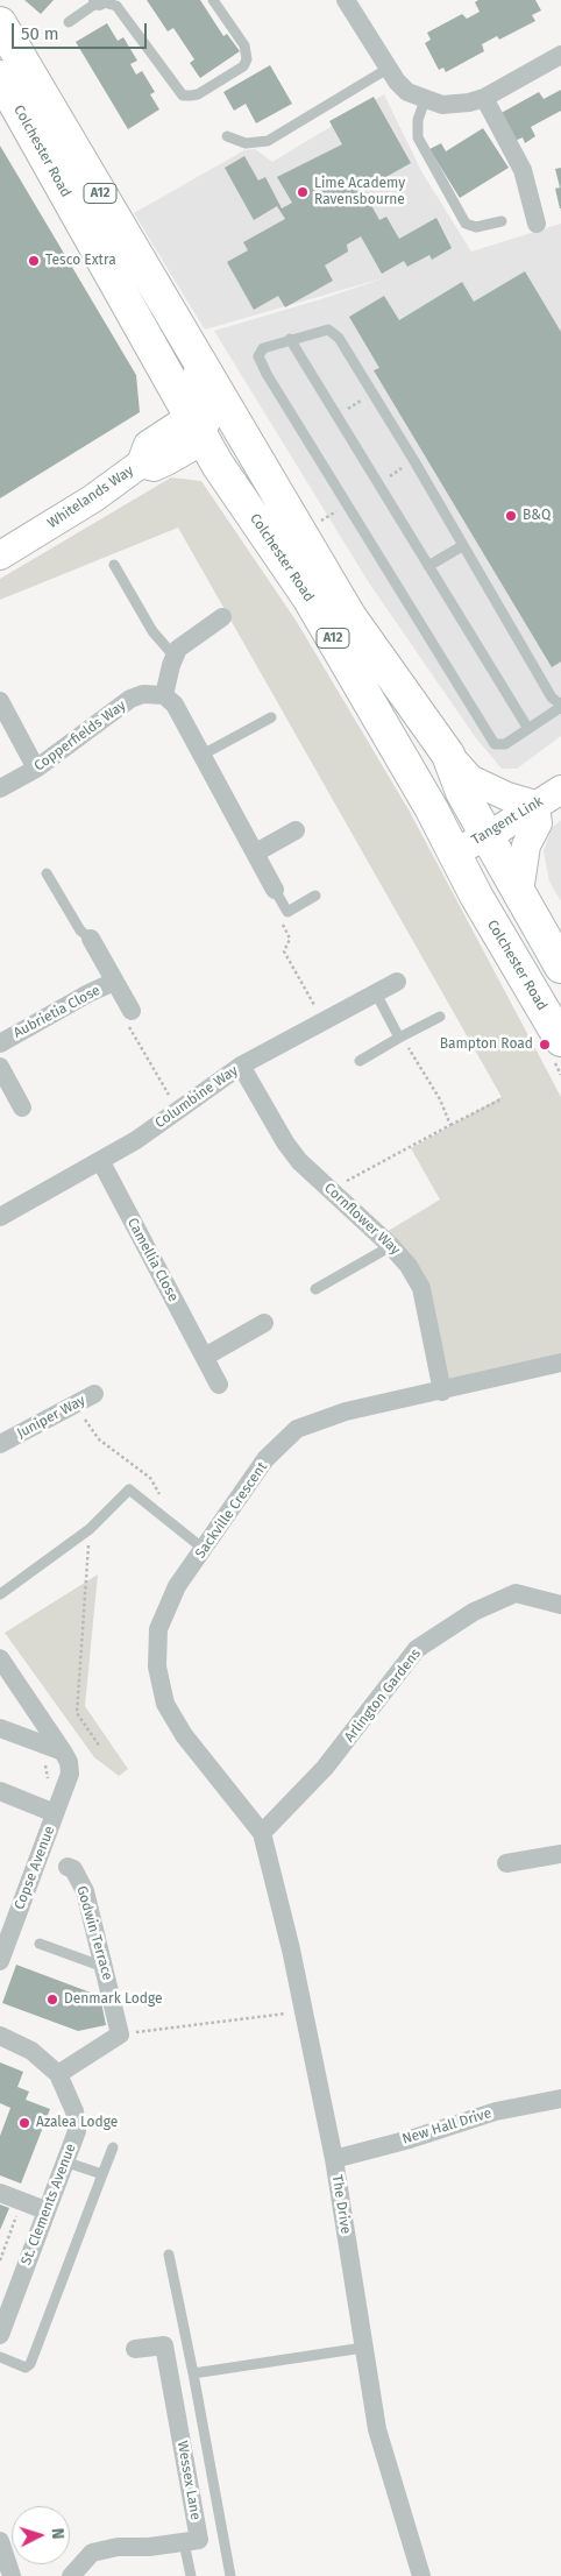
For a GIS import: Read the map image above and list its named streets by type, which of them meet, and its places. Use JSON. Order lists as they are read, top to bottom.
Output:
{
  "streets": {
    "highway": ["Colchester Road", "A12"],
    "street": [
      "Whitelands Way",
      "Copperfields Way",
      "Tangent Link",
      "Aubrietia Close",
      "Columbine Way",
      "Cornflower Way",
      "Camellia Close",
      "Juniper Way",
      "Sackville Crescent",
      "Arlington Gardens",
      "Copse Avenue",
      "Godwin Terrace",
      "New Hall Drive",
      "St. Clements Avenue",
      "The Drive",
      "Wessex Lane"
    ]
  },
  "crossings": [
    ["Colchester Road", "Whitelands Way"],
    ["Colchester Road", "Tangent Link"],
    ["Columbine Way", "Cornflower Way"],
    ["Columbine Way", "Camellia Close"],
    ["Cornflower Way", "Sackville Crescent"],
    ["Sackville Crescent", "Arlington Gardens"],
    ["Sackville Crescent", "The Drive"],
    ["Arlington Gardens", "The Drive"],
    ["New Hall Drive", "The Drive"]
  ],
  "places": [
    "Lime Academy Ravensbourne",
    "Tesco Extra",
    "B&Q",
    "Bampton Road",
    "Denmark Lodge",
    "Azalea Lodge"
  ],
  "scale_bar": "50 m",
  "north": "right"
}
